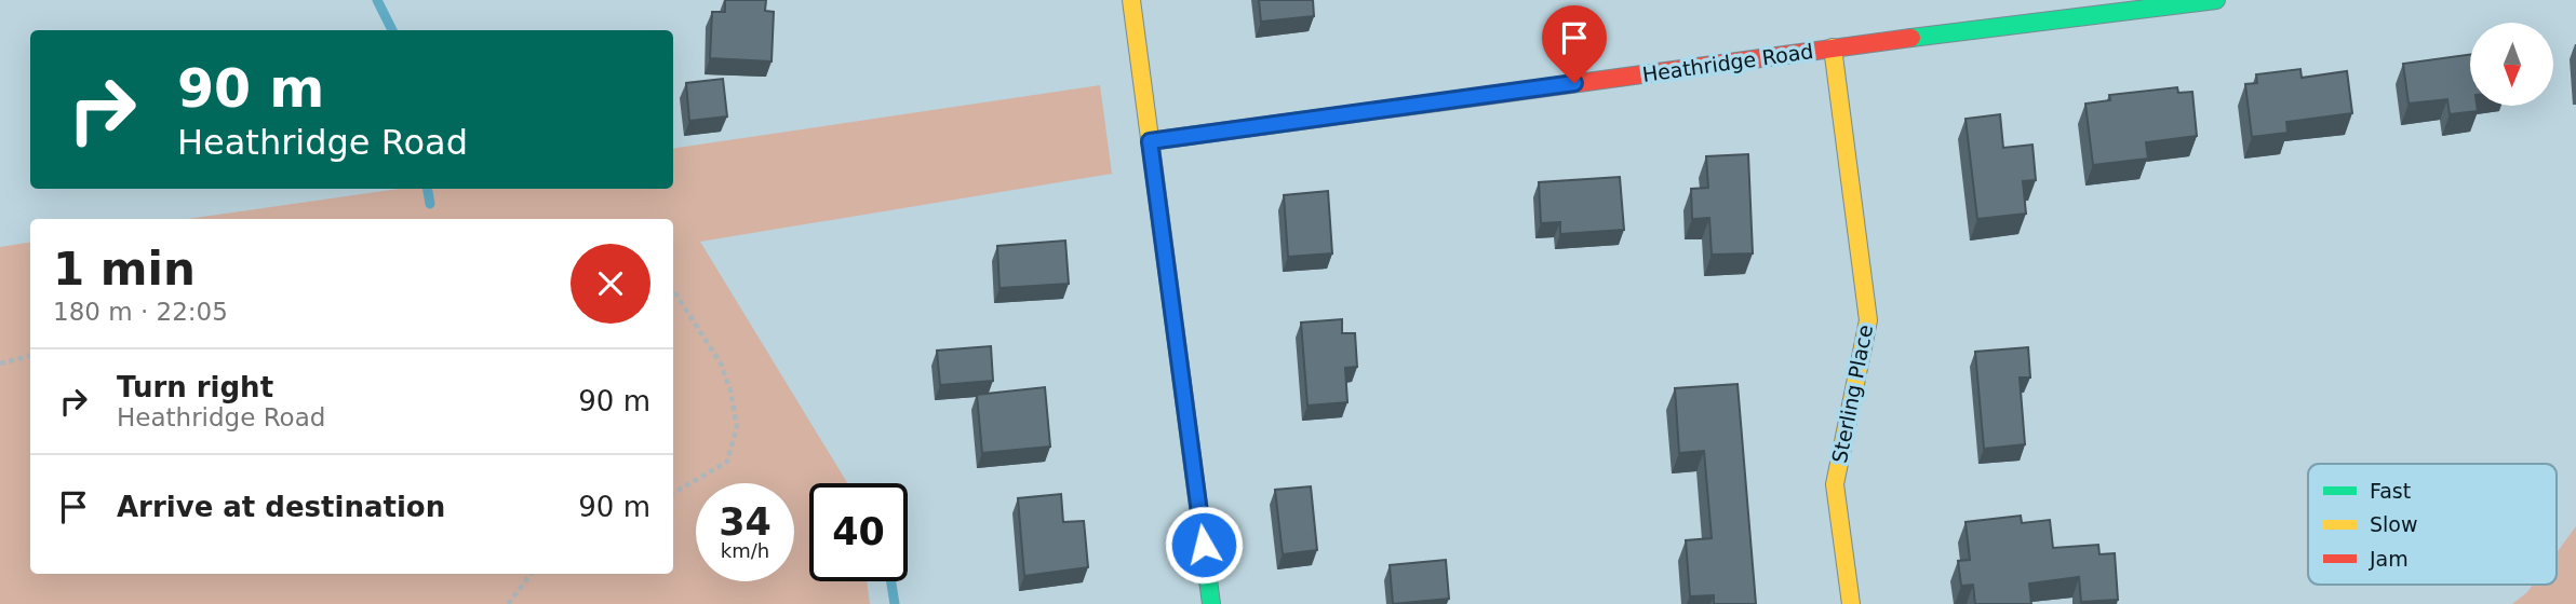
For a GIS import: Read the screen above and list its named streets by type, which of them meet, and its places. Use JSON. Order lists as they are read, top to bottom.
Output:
{
  "streets": {
    "street": ["Heathridge Road", "Sterling Place"]
  },
  "crossings": [
    ["Heathridge Road", "Sterling Place"]
  ],
  "legend": ["Fast", "Slow", "Jam"],
  "north": "bottom",
  "page": {
    "turn": ["90 m", "Heathridge Road"],
    "heading": ["1 min", "180 m · 22:05"],
    "list": [
      {
        "name": "Turn right",
        "note": "Heathridge Road",
        "value": "90 m"
      },
      {
        "name": "Arrive at destination",
        "value": "90 m"
      }
    ],
    "speed": "34 km/h",
    "limit": "40"
  }
}
